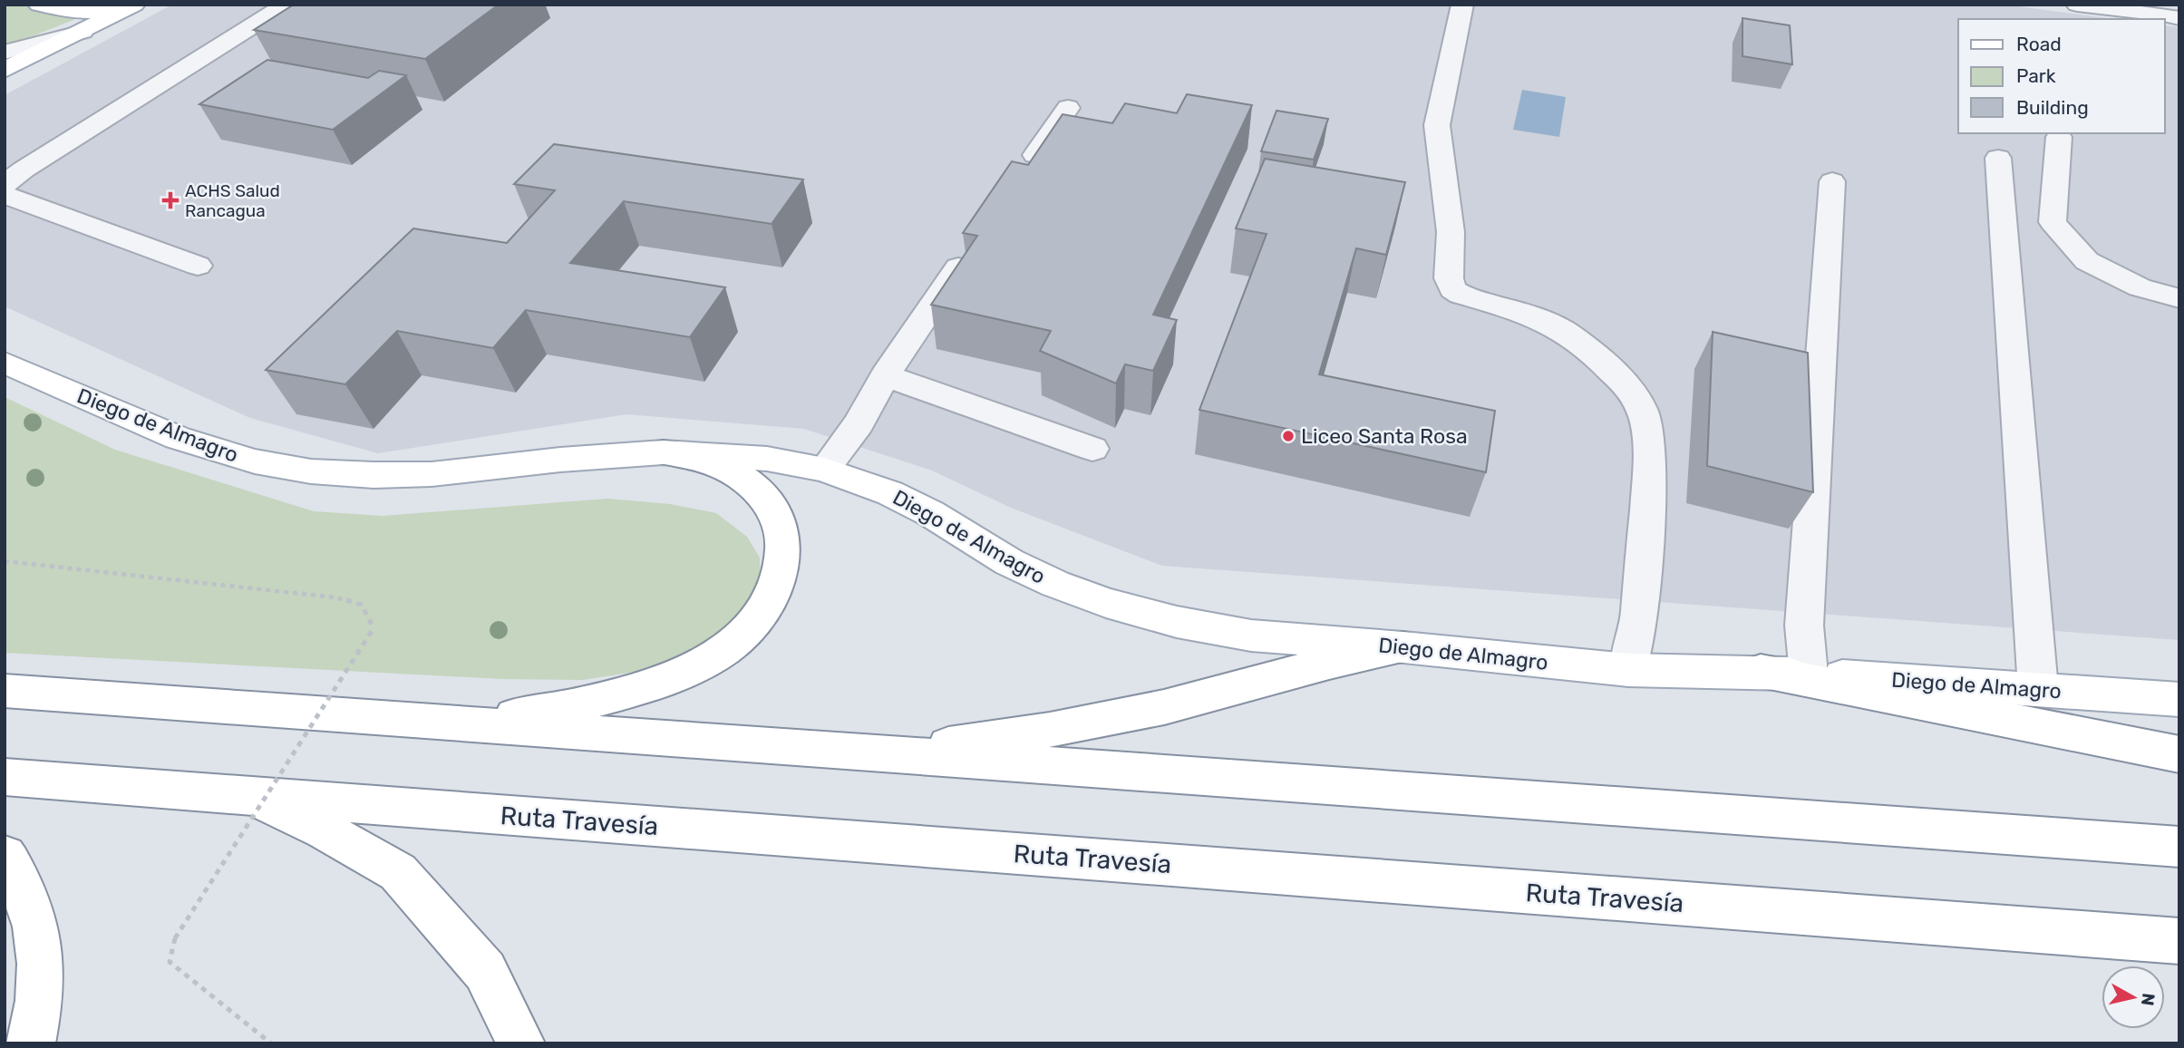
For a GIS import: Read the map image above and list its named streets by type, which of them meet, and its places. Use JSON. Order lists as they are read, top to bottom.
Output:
{
  "streets": {
    "main road": ["Diego de Almagro", "Ruta Travesía"]
  },
  "places": {
    "health": ["ACHS Salud Rancagua"],
    "other": ["Liceo Santa Rosa"]
  },
  "legend": ["Road", "Park", "Building"],
  "north": "right"
}
